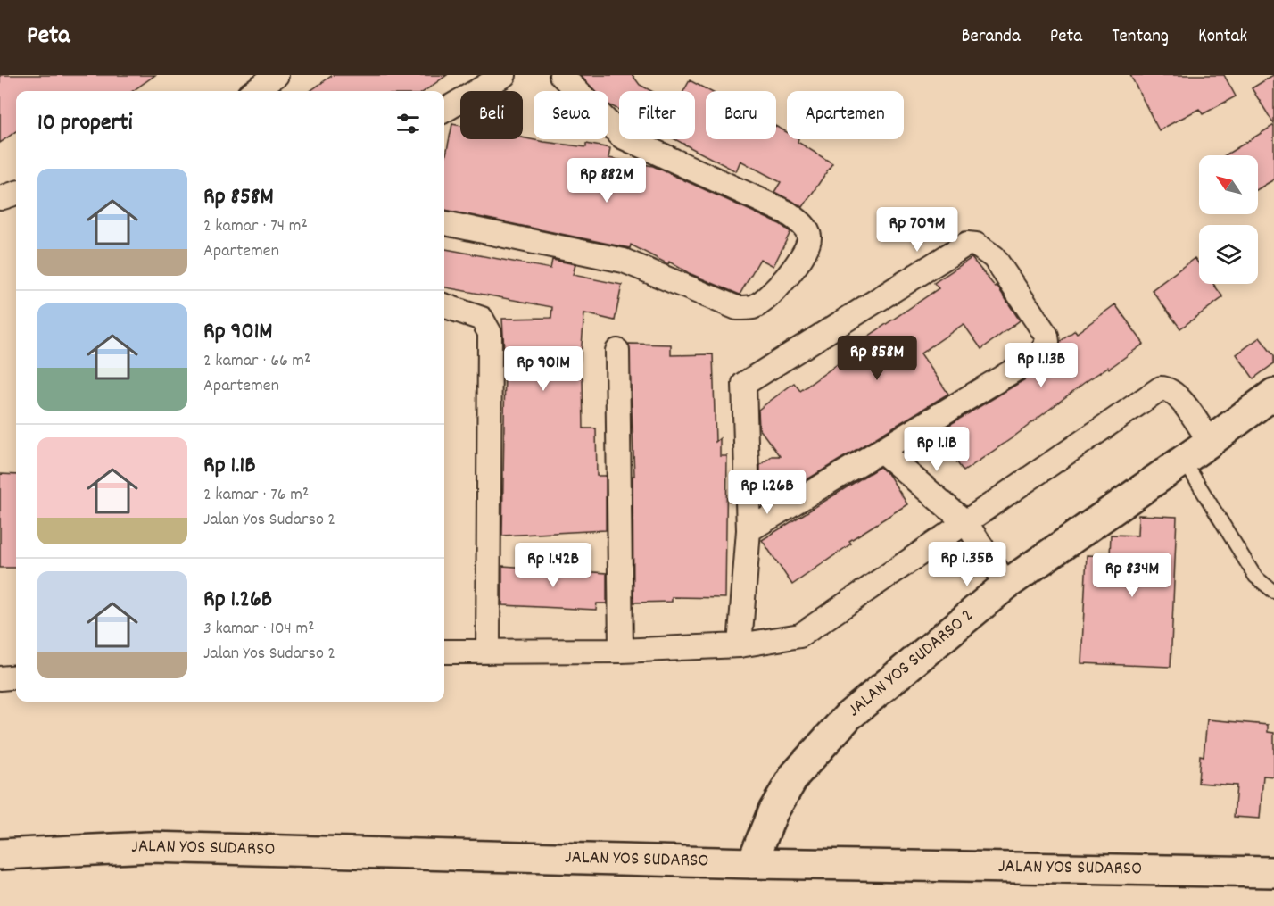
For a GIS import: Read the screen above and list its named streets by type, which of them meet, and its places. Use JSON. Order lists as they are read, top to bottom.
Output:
{
  "streets": {
    "main road": ["JALAN YOS SUDARSO 2", "JALAN YOS SUDARSO"]
  },
  "crossings": [
    ["JALAN YOS SUDARSO 2", "JALAN YOS SUDARSO"]
  ],
  "north": "top left",
  "page": {
    "header": "Peta",
    "nav": [
      "Beranda",
      "Peta",
      "Tentang",
      "Kontak"
    ],
    "chip": [
      "Beli",
      "Sewa",
      "Filter",
      "Baru",
      "Apartemen"
    ],
    "heading": "10 properti",
    "list": [
      {
        "name": "Rp 858M",
        "note": "2 kamar · 74 m² · Apartemen"
      },
      {
        "name": "Rp 901M",
        "note": "2 kamar · 66 m² · Apartemen"
      },
      {
        "name": "Rp 1.1B",
        "note": "2 kamar · 76 m² · Jalan Yos Sudarso 2"
      },
      {
        "name": "Rp 1.26B",
        "note": "3 kamar · 104 m² · Jalan Yos Sudarso 2"
      }
    ],
    "price": [
      "Rp 882M",
      "Rp 709M",
      "Rp 858M",
      "Rp 1.13B",
      "Rp 901M",
      "Rp 1.1B",
      "Rp 1.26B",
      "Rp 1.35B",
      "Rp 1.42B",
      "Rp 834M"
    ]
  }
}
